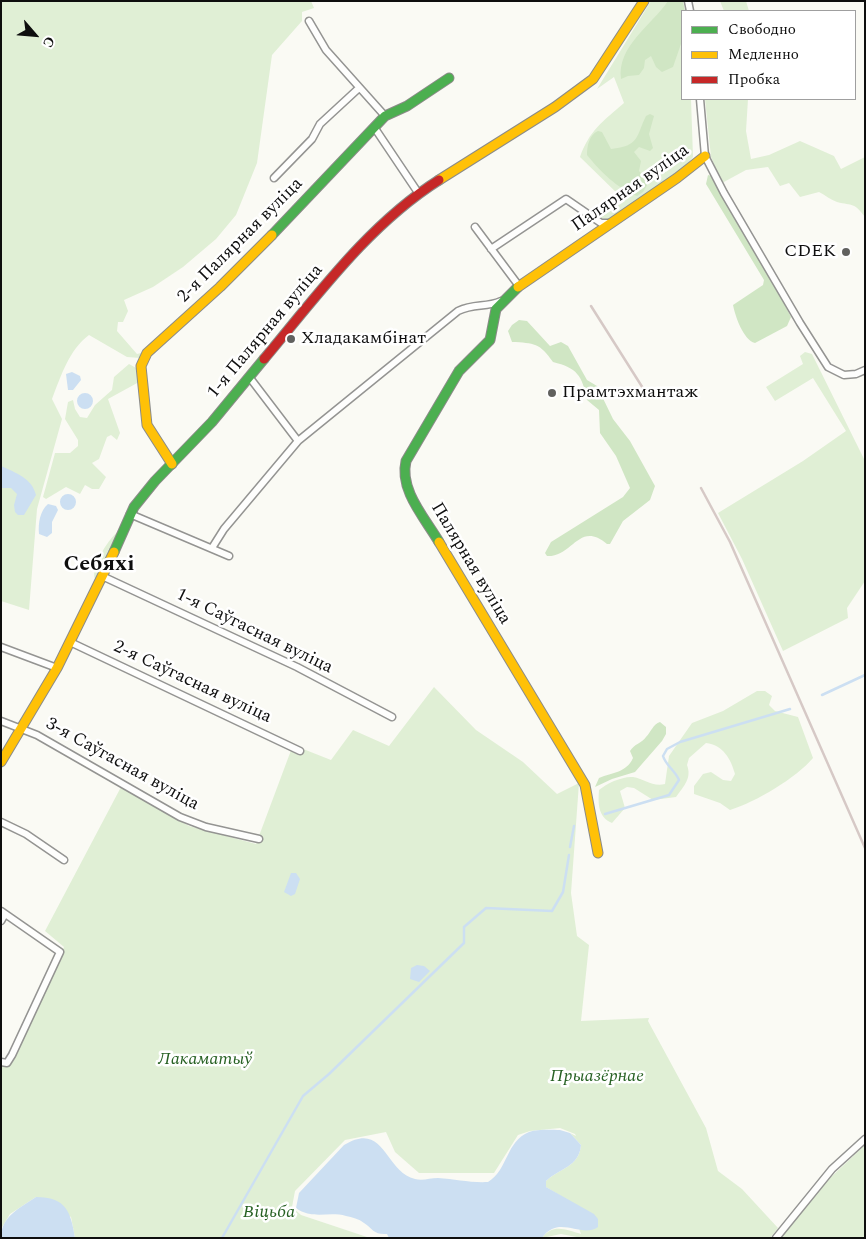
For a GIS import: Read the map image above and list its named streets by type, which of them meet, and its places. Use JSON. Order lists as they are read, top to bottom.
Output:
{
  "streets": {
    "street": [
      "Палярная вуліца",
      "2-я Палярная вуліца",
      "1-я Палярная вуліца",
      "1-я Саўгасная вуліца",
      "2-я Саўгасная вуліца",
      "3-я Саўгасная вуліца"
    ]
  },
  "crossings": [
    ["2-я Палярная вуліца", "1-я Палярная вуліца"],
    ["1-я Палярная вуліца", "1-я Саўгасная вуліца"],
    ["1-я Палярная вуліца", "2-я Саўгасная вуліца"],
    ["1-я Палярная вуліца", "3-я Саўгасная вуліца"]
  ],
  "districts": ["Себяхі"],
  "parks": ["Лакаматыў", "Прыазёрнае", "Віцьба"],
  "places": ["CDEK", "Хладакамбінат", "Прамтэхмантаж"],
  "legend": ["Свободно", "Медленно", "Пробка"],
  "north": "bottom right"
}
